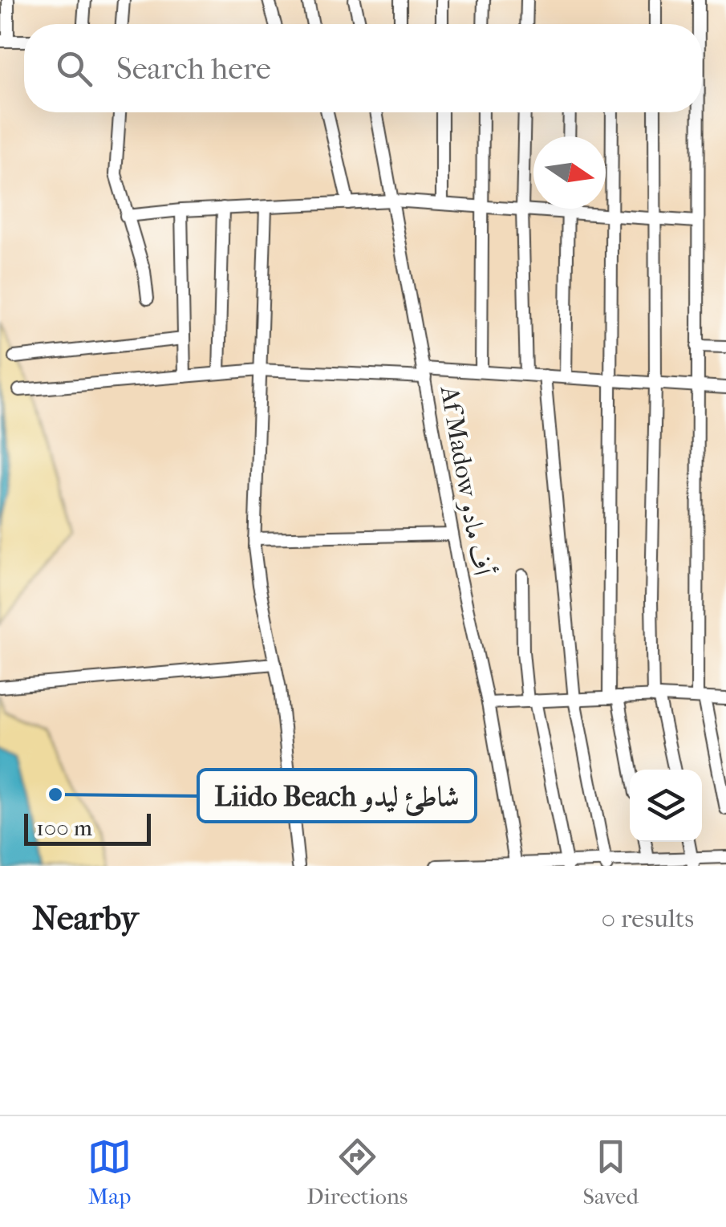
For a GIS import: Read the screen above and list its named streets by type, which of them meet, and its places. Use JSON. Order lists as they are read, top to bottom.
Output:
{
  "streets": {
    "street": ["Af Madow أف مادو"]
  },
  "places": ["Liido Beach شاطئ ليدو"],
  "scale_bar": "100 m",
  "north": "right",
  "page": {
    "search": "Search here",
    "scale": "100 m",
    "heading": ["Nearby", "0 results"],
    "nav": ["Map", "Directions", "Saved"]
  }
}
